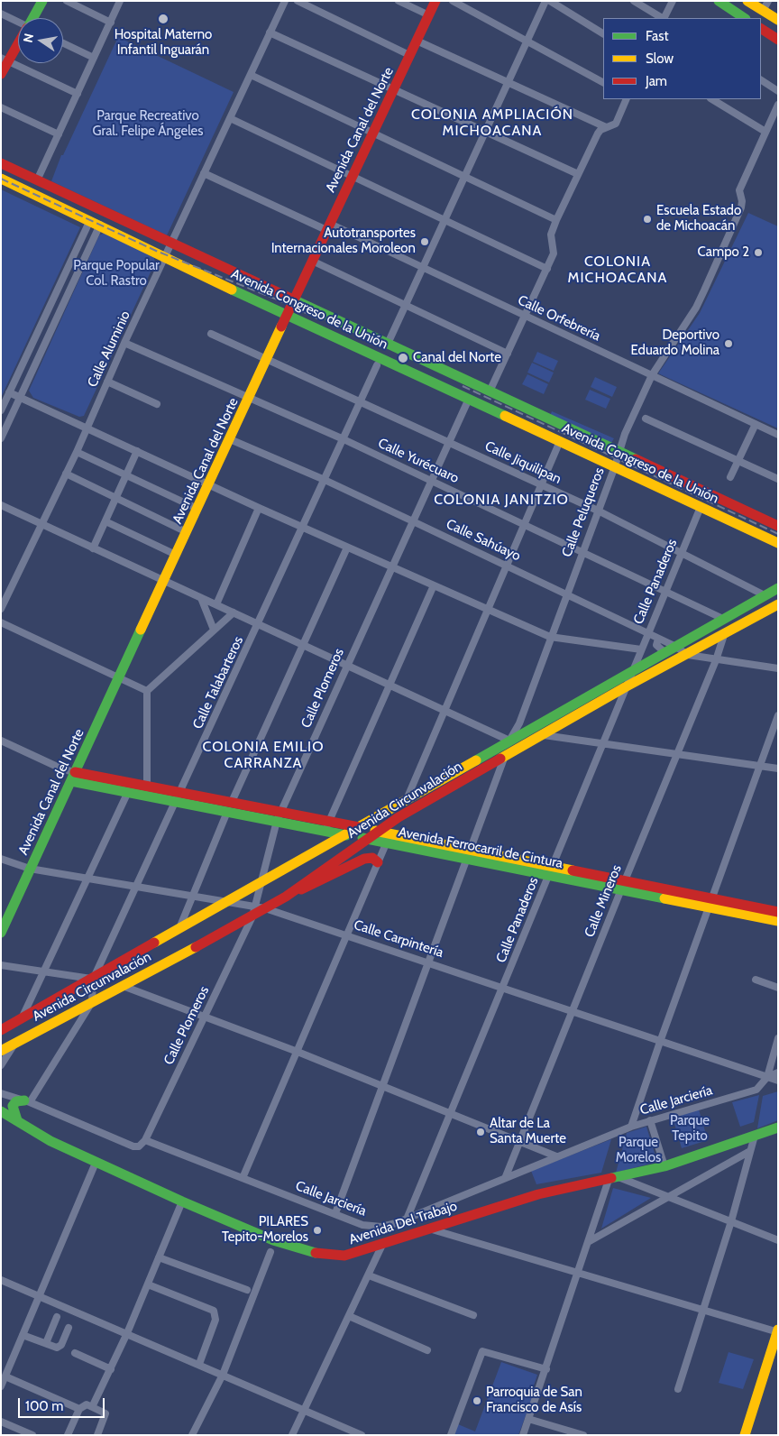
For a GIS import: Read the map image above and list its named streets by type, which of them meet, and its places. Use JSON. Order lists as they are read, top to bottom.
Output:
{
  "streets": {
    "main road": [
      "Avenida Canal del Norte",
      "Avenida Congreso de la Unión",
      "Avenida Circunvalación",
      "Avenida Ferrocarril de Cintura",
      "Avenida Del Trabajo"
    ],
    "street": [
      "Calle Orfebrería",
      "Calle Aluminio",
      "Calle Yurécuaro",
      "Calle Jiquilipan",
      "Calle Peluqueros",
      "Calle Sahúayo",
      "Calle Panaderos",
      "Calle Talabarteros",
      "Calle Plomeros",
      "Calle Mineros",
      "Calle Carpintería",
      "Calle Jarciería"
    ]
  },
  "crossings": [
    ["Avenida Canal del Norte", "Avenida Congreso de la Unión"],
    ["Avenida Canal del Norte", "Calle Orfebrería"],
    ["Avenida Canal del Norte", "Calle Yurécuaro"],
    ["Avenida Canal del Norte", "Calle Jiquilipan"],
    ["Avenida Canal del Norte", "Calle Sahúayo"],
    ["Avenida Canal del Norte", "Avenida Ferrocarril de Cintura"],
    ["Avenida Canal del Norte", "Calle Carpintería"],
    ["Avenida Congreso de la Unión", "Calle Aluminio"],
    ["Avenida Congreso de la Unión", "Calle Peluqueros"],
    ["Avenida Congreso de la Unión", "Calle Panaderos"],
    ["Avenida Congreso de la Unión", "Calle Plomeros"],
    ["Calle Orfebrería", "Calle Aluminio"],
    ["Calle Orfebrería", "Calle Peluqueros"],
    ["Calle Aluminio", "Calle Yurécuaro"],
    ["Calle Yurécuaro", "Calle Peluqueros"],
    ["Calle Yurécuaro", "Calle Panaderos"],
    ["Calle Yurécuaro", "Calle Talabarteros"],
    ["Calle Yurécuaro", "Calle Plomeros"],
    ["Calle Yurécuaro", "Avenida Circunvalación"],
    ["Calle Jiquilipan", "Calle Peluqueros"],
    ["Calle Jiquilipan", "Calle Panaderos"],
    ["Calle Jiquilipan", "Calle Talabarteros"],
    ["Calle Jiquilipan", "Calle Plomeros"],
    ["Calle Jiquilipan", "Avenida Circunvalación"],
    ["Calle Peluqueros", "Calle Sahúayo"],
    ["Calle Peluqueros", "Avenida Circunvalación"],
    ["Calle Sahúayo", "Calle Panaderos"],
    ["Calle Sahúayo", "Calle Talabarteros"],
    ["Calle Sahúayo", "Calle Plomeros"],
    ["Calle Sahúayo", "Avenida Circunvalación"],
    ["Calle Panaderos", "Avenida Circunvalación"],
    ["Calle Panaderos", "Avenida Ferrocarril de Cintura"],
    ["Calle Panaderos", "Calle Carpintería"],
    ["Calle Panaderos", "Calle Jarciería"],
    ["Calle Talabarteros", "Avenida Circunvalación"],
    ["Calle Talabarteros", "Avenida Ferrocarril de Cintura"],
    ["Calle Talabarteros", "Calle Carpintería"],
    ["Calle Plomeros", "Avenida Circunvalación"],
    ["Calle Plomeros", "Avenida Ferrocarril de Cintura"],
    ["Calle Plomeros", "Calle Carpintería"],
    ["Calle Plomeros", "Calle Jarciería"],
    ["Avenida Circunvalación", "Avenida Ferrocarril de Cintura"],
    ["Avenida Circunvalación", "Calle Mineros"],
    ["Avenida Circunvalación", "Calle Carpintería"],
    ["Avenida Ferrocarril de Cintura", "Calle Mineros"],
    ["Calle Mineros", "Calle Carpintería"],
    ["Calle Mineros", "Calle Jarciería"],
    ["Calle Carpintería", "Calle Jarciería"]
  ],
  "districts": [
    "COLONIA AMPLIACIÓN MICHOACANA",
    "COLONIA MICHOACANA",
    "COLONIA JANITZIO",
    "COLONIA EMILIO CARRANZA"
  ],
  "parks": [
    "Parque Recreativo Gral. Felipe Ángeles",
    "Parque Popular Col. Rastro",
    "Parque Tepito",
    "Parque Morelos"
  ],
  "places": [
    "Hospital Materno Infantil Inguarán",
    "Escuela Estado de Michoacán",
    "Autotransportes Internacionales Moroleon",
    "Campo 2",
    "Deportivo Eduardo Molina",
    "Canal del Norte",
    "Altar de La Santa Muerte",
    "PILARES Tepito-Morelos",
    "Parroquia de San Francisco de Asís"
  ],
  "legend": ["Fast", "Slow", "Jam"],
  "scale_bar": "100 m",
  "north": "left"
}
